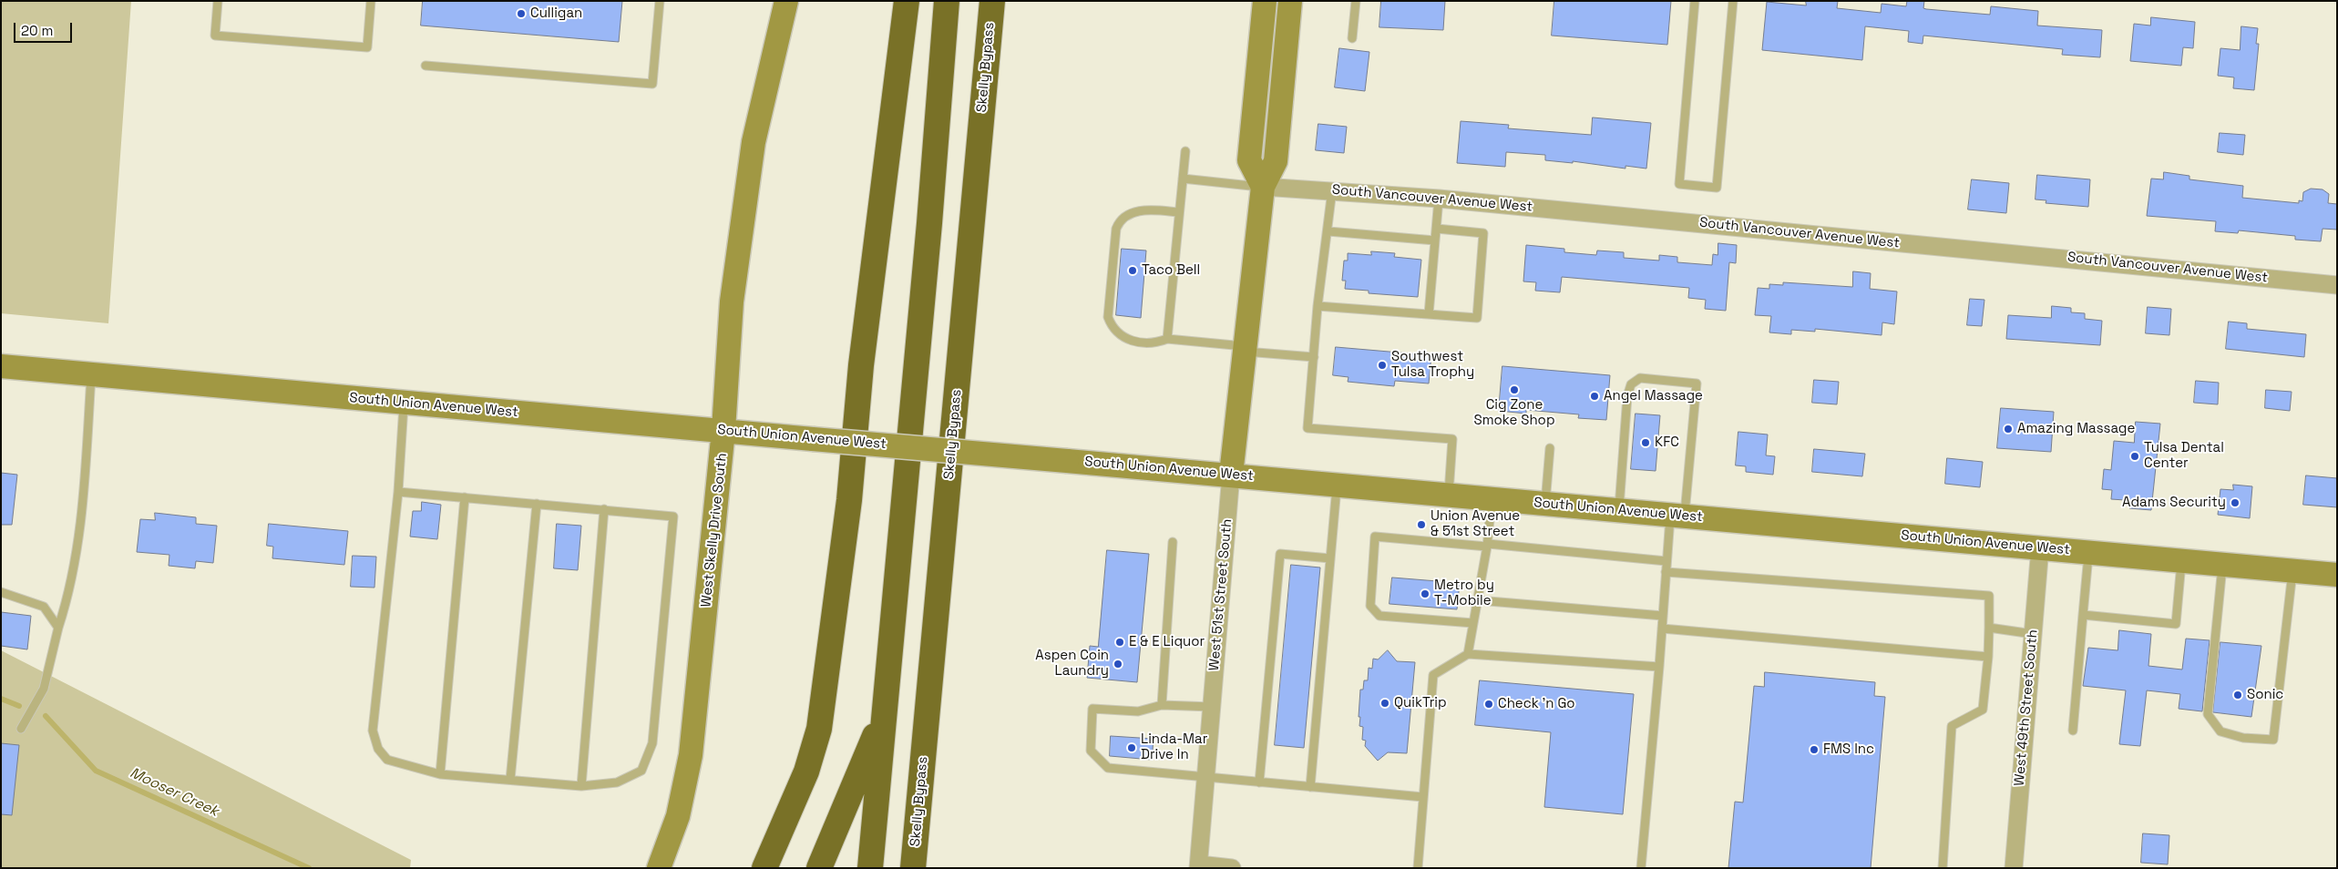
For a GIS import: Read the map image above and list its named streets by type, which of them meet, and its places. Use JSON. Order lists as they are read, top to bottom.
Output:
{
  "streets": {
    "highway": ["Skelly Bypass"],
    "street": [
      "South Vancouver Avenue West",
      "South Union Avenue West",
      "West Skelly Drive South",
      "West 51st Street South",
      "West 49th Street South"
    ]
  },
  "crossings": [
    ["South Vancouver Avenue West", "West 51st Street South"],
    ["South Union Avenue West", "West Skelly Drive South"],
    ["South Union Avenue West", "West 51st Street South"],
    ["South Union Avenue West", "West 49th Street South"]
  ],
  "water": ["Mooser Creek"],
  "places": [
    "Culligan",
    "Taco Bell",
    "Southwest Tulsa Trophy",
    "Cig Zone Smoke Shop",
    "Angel Massage",
    "Amazing Massage",
    "KFC",
    "Tulsa Dental Center",
    "Adams Security",
    "Union Avenue & 51st Street",
    "Metro by T-Mobile",
    "E & E Liquor",
    "Aspen Coin Laundry",
    "Sonic",
    "QuikTrip",
    "Check 'n Go",
    "Linda-Mar Drive In",
    "FMS Inc"
  ],
  "scale_bar": "20 m"
}
